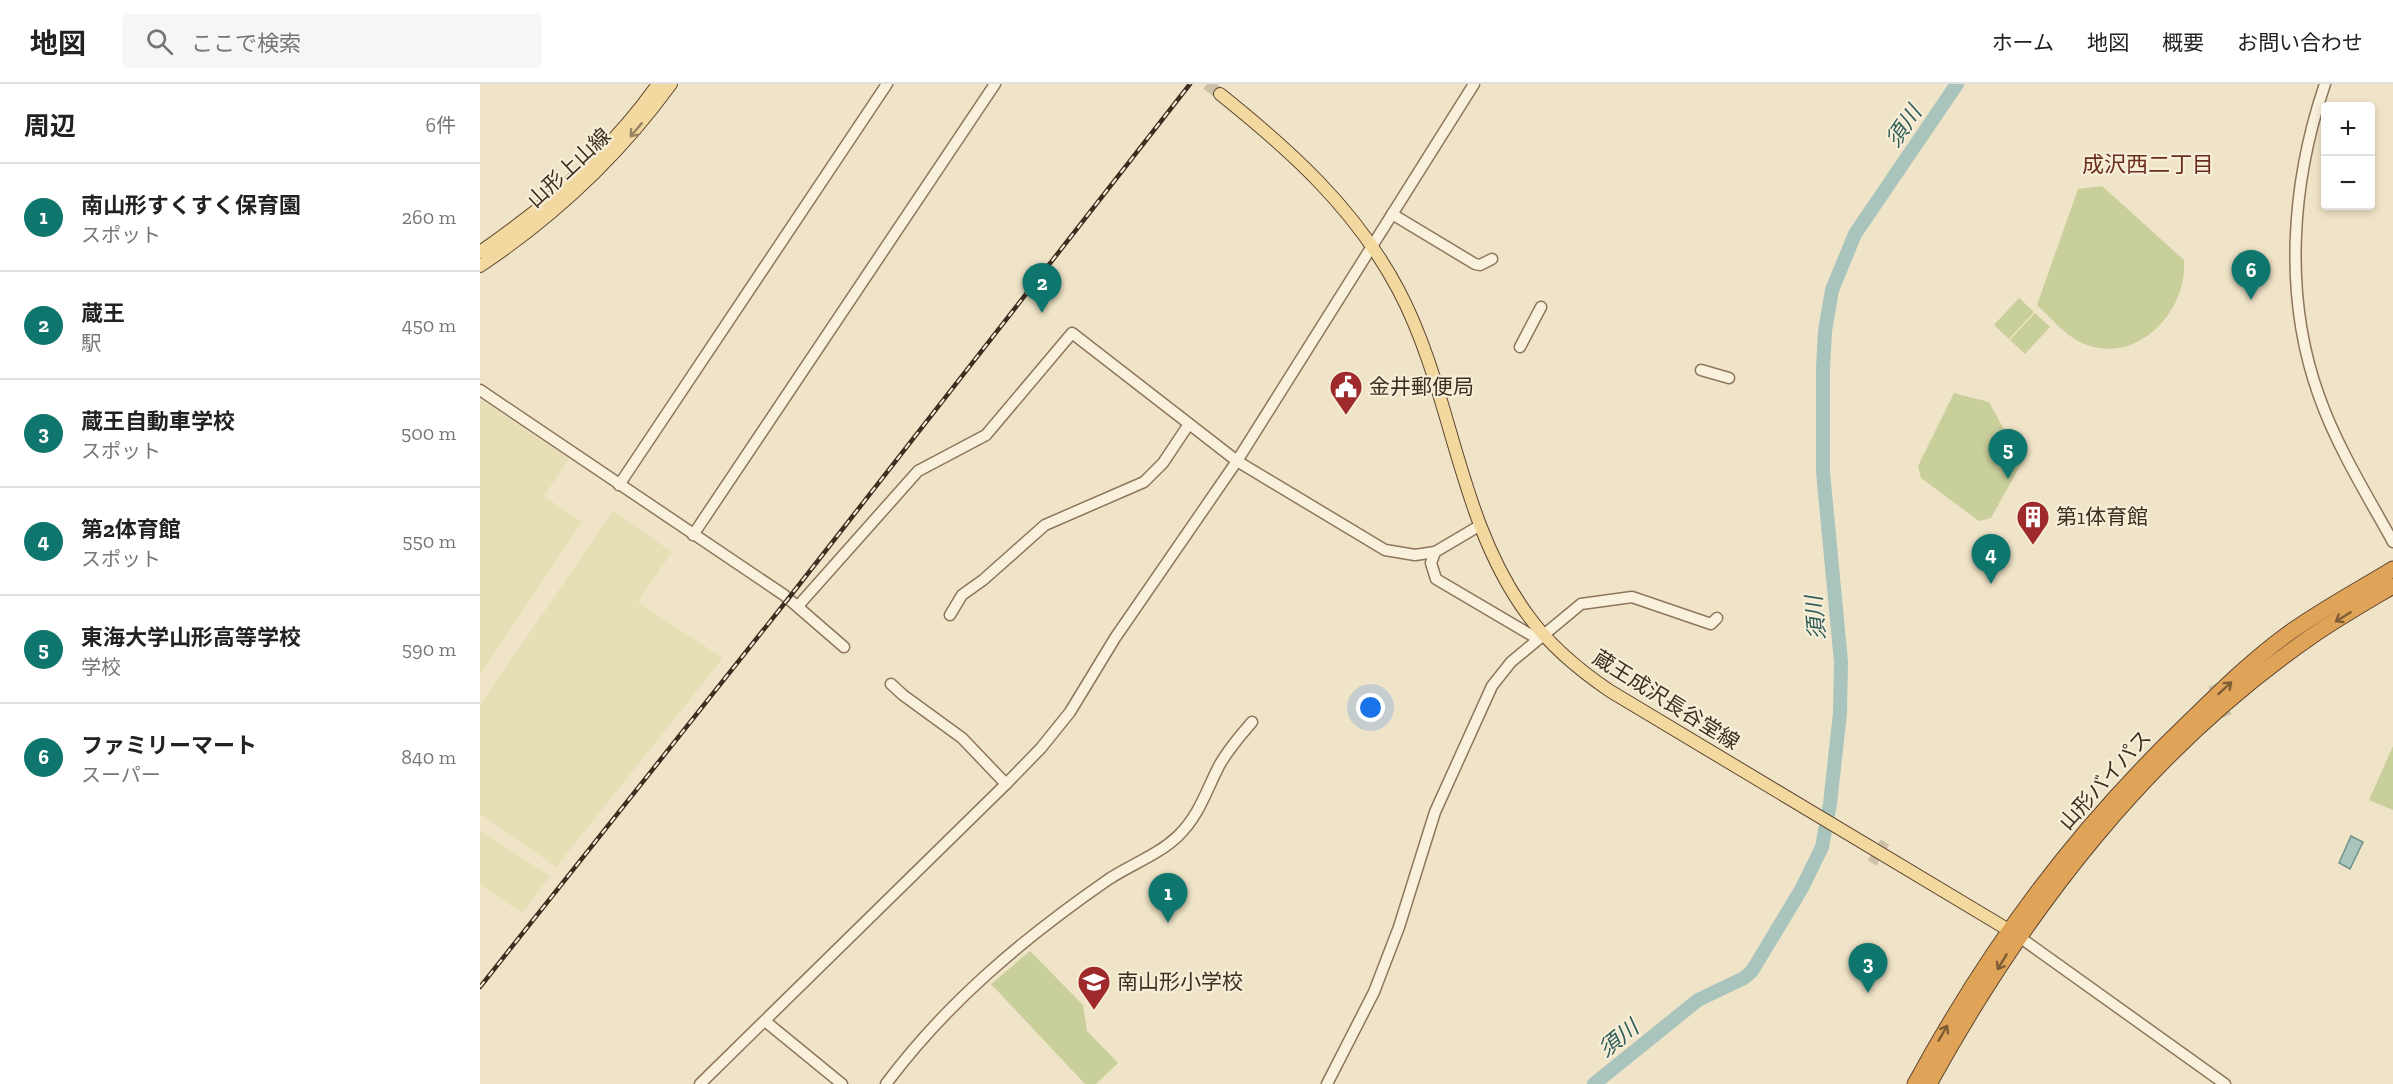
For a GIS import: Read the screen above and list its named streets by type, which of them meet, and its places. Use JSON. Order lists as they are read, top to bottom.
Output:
{
  "streets": {
    "highway": ["山形バイパス"],
    "main road": ["山形上山線", "蔵王成沢長谷堂線"]
  },
  "crossings": [
    ["蔵王成沢長谷堂線", "山形バイパス"]
  ],
  "districts": ["成沢西二丁目"],
  "water": ["須川"],
  "places": {
    "public building": ["金井郵便局"],
    "building": ["第1体育館"],
    "school or university": ["南山形小学校"]
  },
  "page": {
    "header": "地図",
    "search": "ここで検索",
    "nav": [
      "ホーム",
      "地図",
      "概要",
      "お問い合わせ"
    ],
    "heading": ["周辺", "6件"],
    "map_buttons": ["+", "−"],
    "list": [
      {
        "mark": "1",
        "name": "南山形すくすく保育園",
        "note": "スポット",
        "value": "260 m"
      },
      {
        "mark": "2",
        "name": "蔵王",
        "note": "駅",
        "value": "450 m"
      },
      {
        "mark": "3",
        "name": "蔵王自動車学校",
        "note": "スポット",
        "value": "500 m"
      },
      {
        "mark": "4",
        "name": "第2体育館",
        "note": "スポット",
        "value": "550 m"
      },
      {
        "mark": "5",
        "name": "東海大学山形高等学校",
        "note": "学校",
        "value": "590 m"
      },
      {
        "mark": "6",
        "name": "ファミリーマート",
        "note": "スーパー",
        "value": "840 m"
      }
    ],
    "pins": [
      "6",
      "2",
      "5",
      "4",
      "1",
      "3"
    ]
  }
}
